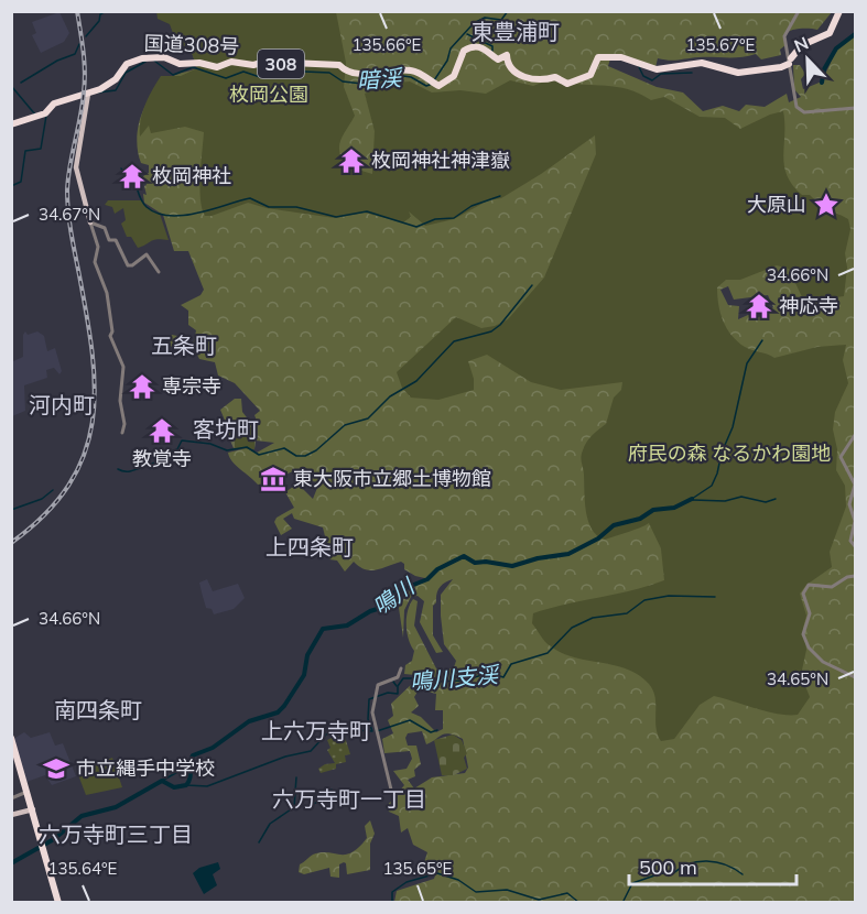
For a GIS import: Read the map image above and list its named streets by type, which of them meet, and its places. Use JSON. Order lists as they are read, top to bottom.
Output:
{
  "streets": {
    "highway": ["国道308号", "308"]
  },
  "districts": [
    "東豊浦町",
    "五条町",
    "河内町",
    "客坊町",
    "上四条町",
    "南四条町",
    "上六万寺町",
    "六万寺町一丁目",
    "六万寺町三丁目"
  ],
  "water": ["暗渓", "鳴川", "鳴川支渓"],
  "parks": ["枚岡公園", "府民の森 なるかわ園地"],
  "places": {
    "temple": [
      "枚岡神社神津嶽",
      "枚岡神社",
      "神応寺",
      "専宗寺",
      "教覚寺"
    ],
    "place": ["大原山"],
    "museum": ["東大阪市立郷土博物館"],
    "school or university": ["市立縄手中学校"]
  },
  "scale_bar": "500 m",
  "north": "top left",
  "coordinates": [
    "135.66°E",
    "135.67°E",
    "34.67°N",
    "34.66°N",
    "34.65°N",
    "135.64°E",
    "135.65°E"
  ]
}
